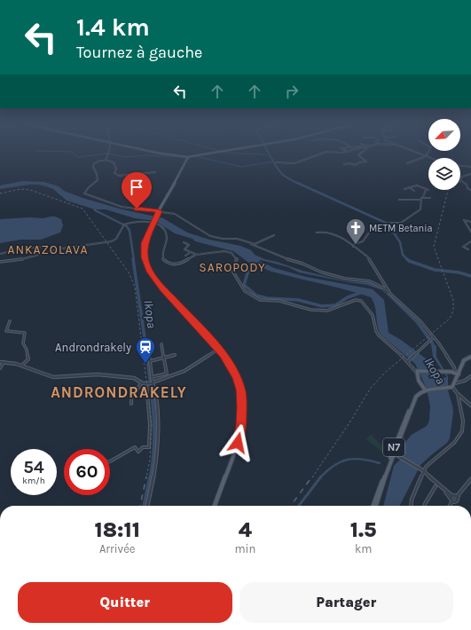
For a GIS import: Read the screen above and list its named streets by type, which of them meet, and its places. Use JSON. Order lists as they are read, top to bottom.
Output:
{
  "streets": {
    "main road": ["N7"]
  },
  "districts": ["ANKAZOLAVA", "SAROPODY", "ANDRONDRAKELY"],
  "water": ["Ikopa"],
  "places": {
    "church": ["METM Betania"],
    "station": ["Androndrakely"]
  },
  "north": "bottom left",
  "page": {
    "turn": ["1.4 km", "Tournez à gauche"],
    "speed": "54 km/h",
    "limit": "60",
    "eta": [
      "18:11",
      "Arrivée",
      "4",
      "min",
      "1.5",
      "km"
    ],
    "buttons": ["Quitter", "Partager"]
  }
}
